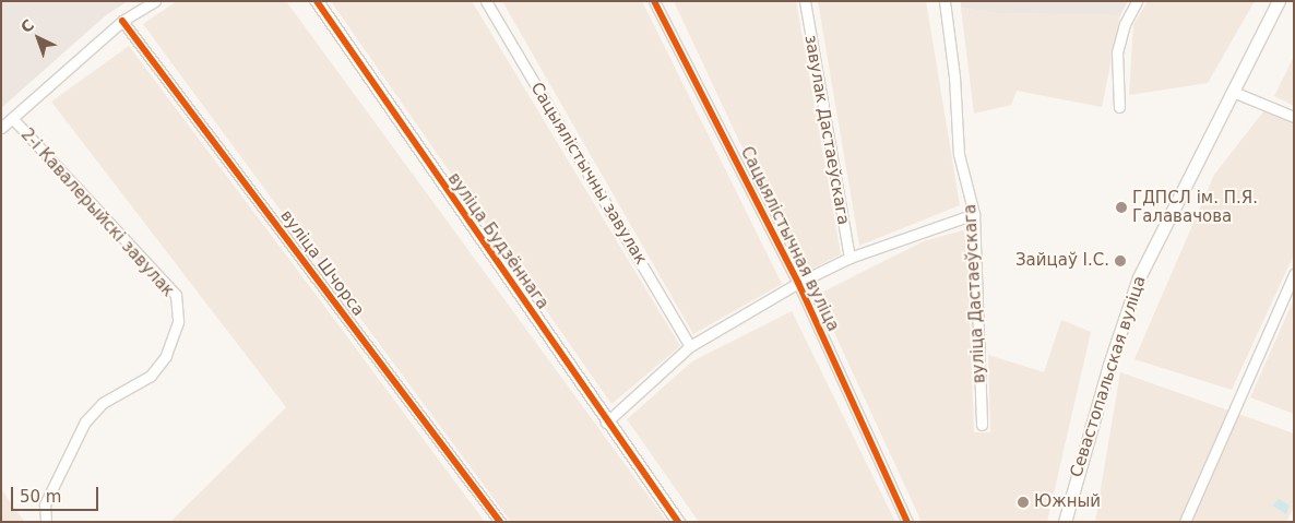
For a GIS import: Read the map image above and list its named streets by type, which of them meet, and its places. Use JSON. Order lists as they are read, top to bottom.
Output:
{
  "streets": {
    "street": [
      "завулак Дастаеўскага",
      "Сацыялістычны завулак",
      "2-і Кавалерыйскі завулак",
      "Сацыялістычная вуліца",
      "вуліца Будзённага",
      "вуліца Шчорса",
      "вуліца Дастаеўскага",
      "Севастопальская вуліца"
    ]
  },
  "places": ["ГДПСЛ ім. П.Я. Галавачова", "Зайцаў І.С.", "Южный"],
  "scale_bar": "50 m",
  "north": "top left"
}
